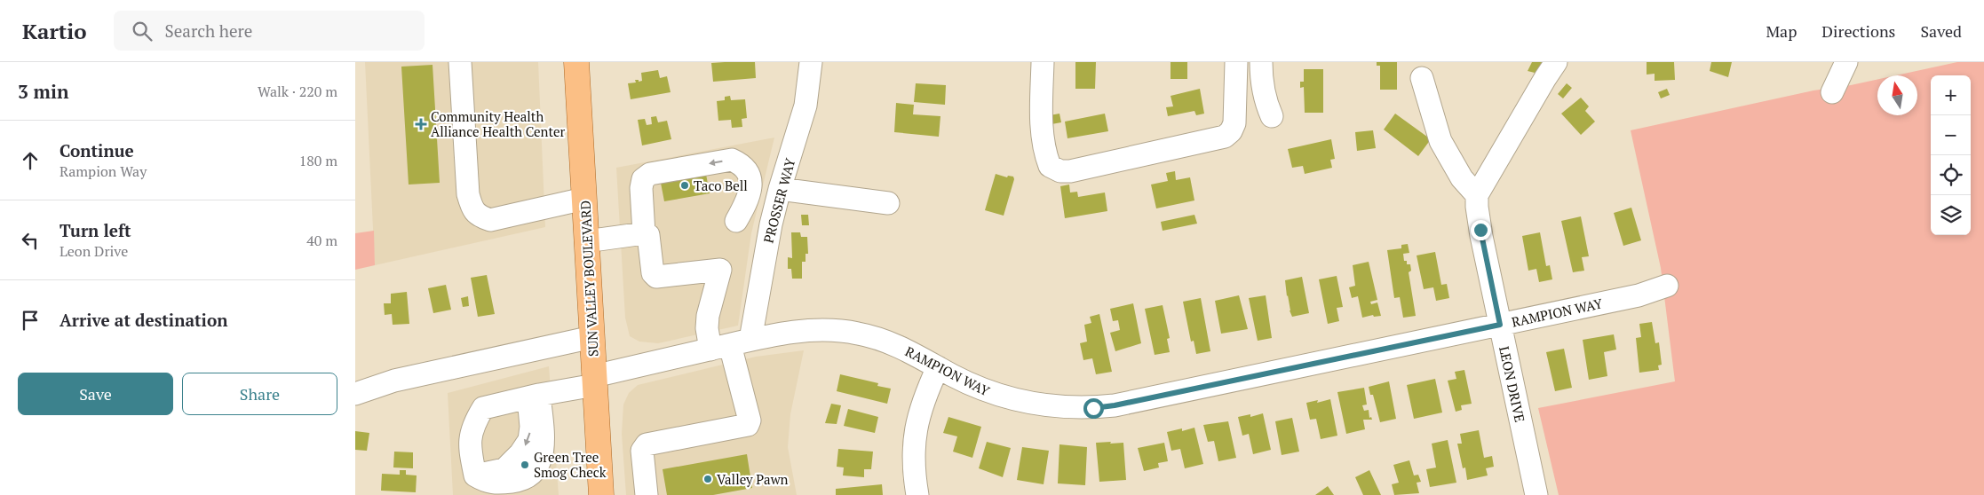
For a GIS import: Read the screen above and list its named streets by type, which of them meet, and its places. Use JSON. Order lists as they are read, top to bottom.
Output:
{
  "streets": {
    "main road": ["SUN VALLEY BOULEVARD"],
    "street": ["PROSSER WAY", "RAMPION WAY", "LEON DRIVE"]
  },
  "crossings": [
    ["PROSSER WAY", "RAMPION WAY"],
    ["SUN VALLEY BOULEVARD", "RAMPION WAY"],
    ["RAMPION WAY", "LEON DRIVE"]
  ],
  "places": {
    "health": ["Community Health Alliance Health Center"],
    "other": ["Taco Bell", "Green Tree Smog Check", "Valley Pawn"]
  },
  "north": "top",
  "page": {
    "header": "Kartio",
    "search": "Search here",
    "nav": ["Map", "Directions", "Saved"],
    "heading": ["3 min", "Walk · 220 m"],
    "map_buttons": ["+", "−"],
    "list": [
      ["Continue", "Rampion Way", "180 m"],
      ["Turn left", "Leon Drive", "40 m"],
      "Arrive at destination"
    ],
    "buttons": ["Save", "Share"]
  }
}
